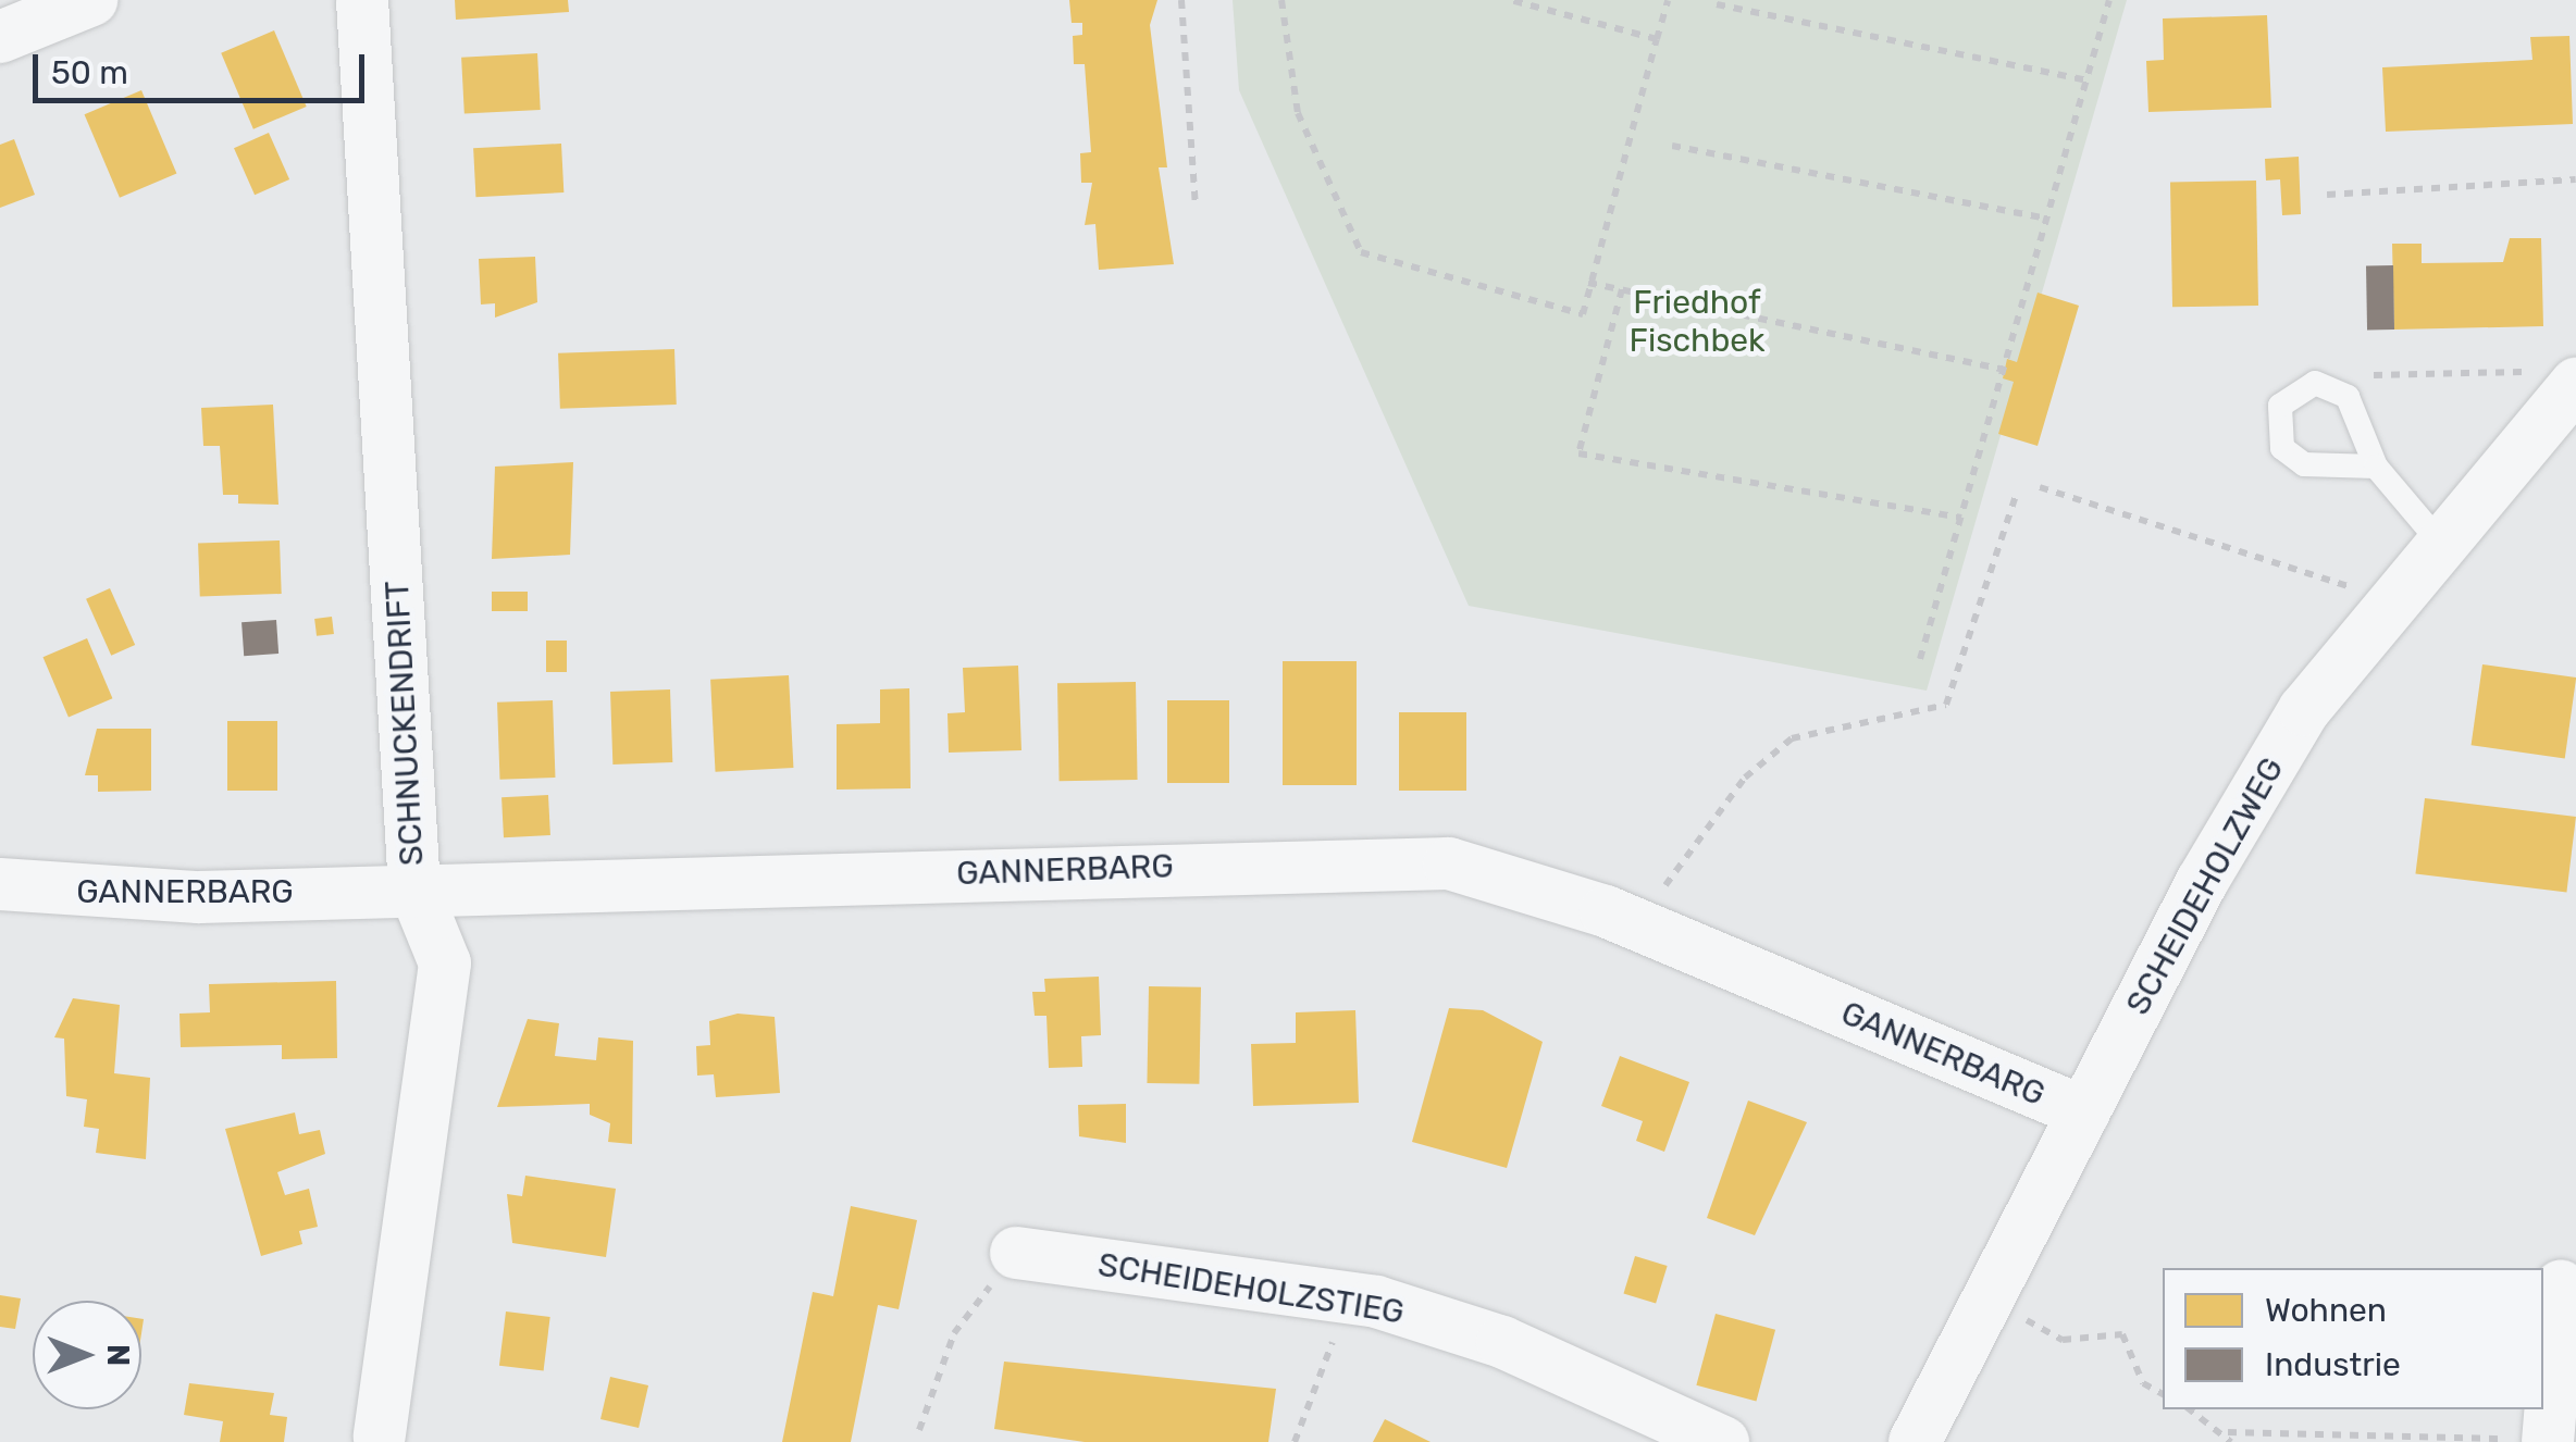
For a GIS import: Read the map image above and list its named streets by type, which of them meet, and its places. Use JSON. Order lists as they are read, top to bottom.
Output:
{
  "streets": {
    "street": [
      "SCHNUCKENDRIFT",
      "GANNERBARG",
      "SCHEIDEHOLZWEG",
      "SCHEIDEHOLZSTIEG"
    ]
  },
  "crossings": [
    ["SCHNUCKENDRIFT", "GANNERBARG"],
    ["GANNERBARG", "SCHEIDEHOLZWEG"]
  ],
  "parks": ["Friedhof Fischbek"],
  "legend": ["Wohnen", "Industrie"],
  "scale_bar": "50 m",
  "north": "right"
}
